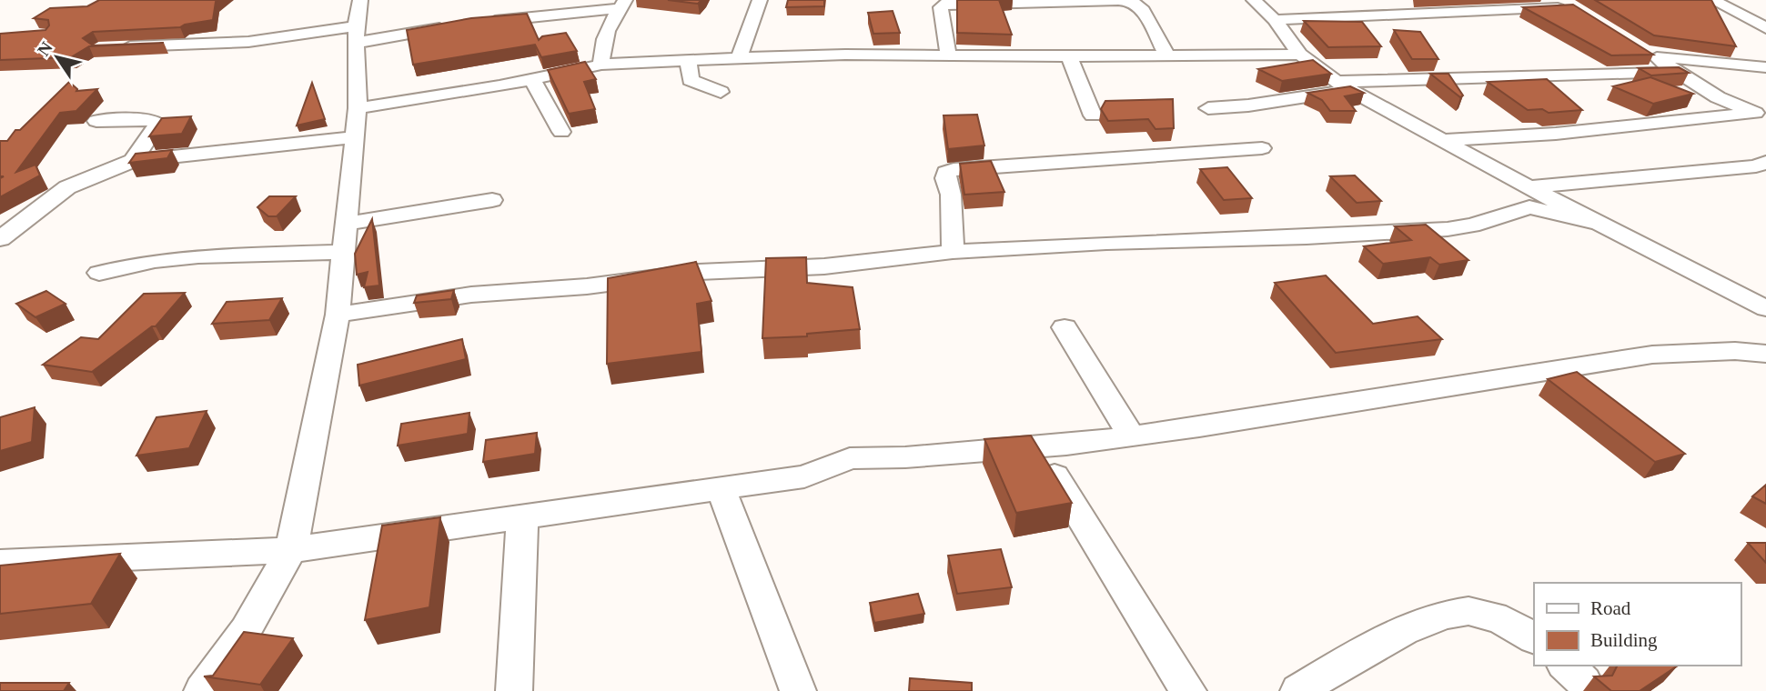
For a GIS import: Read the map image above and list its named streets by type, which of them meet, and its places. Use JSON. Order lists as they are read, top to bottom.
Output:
{
  "legend": ["Road", "Building"],
  "north": "top left"
}
